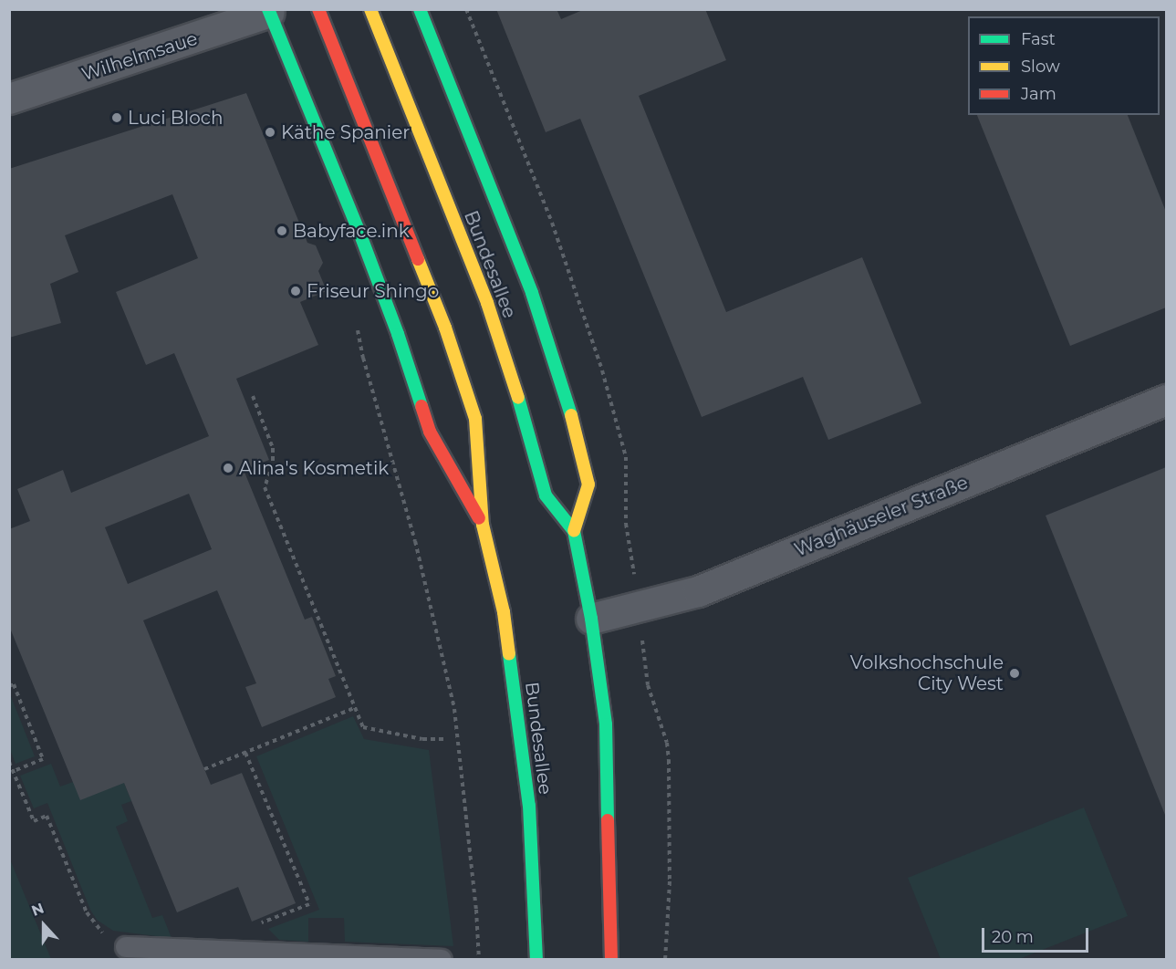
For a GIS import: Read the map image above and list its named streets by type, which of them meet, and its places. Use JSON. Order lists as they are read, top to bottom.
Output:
{
  "streets": {
    "main road": ["Bundesallee"],
    "street": ["Wilhelmsaue", "Waghäuseler Straße"]
  },
  "crossings": [
    ["Wilhelmsaue", "Bundesallee"],
    ["Bundesallee", "Waghäuseler Straße"]
  ],
  "places": [
    "Luci Bloch",
    "Käthe Spanier",
    "Babyface.ink",
    "Friseur Shingo",
    "Alina's Kosmetik",
    "Volkshochschule City West"
  ],
  "legend": ["Fast", "Slow", "Jam"],
  "scale_bar": "20 m",
  "north": "top"
}
